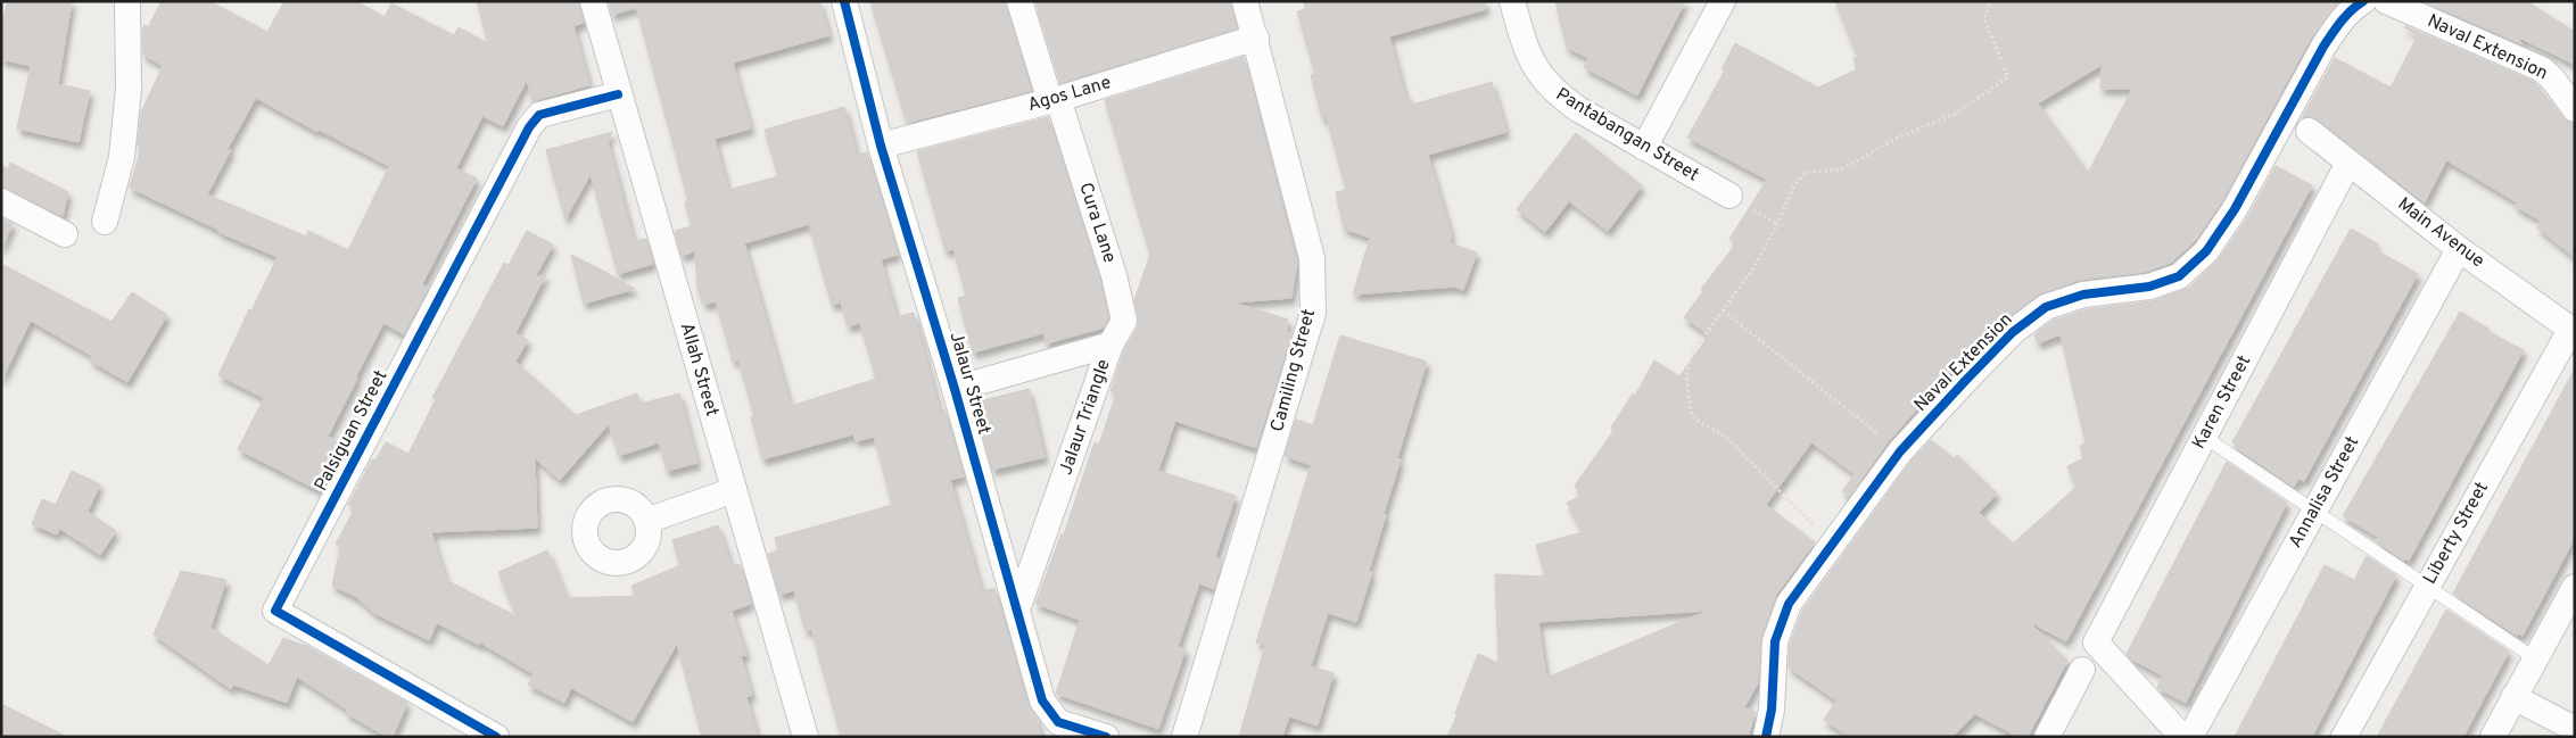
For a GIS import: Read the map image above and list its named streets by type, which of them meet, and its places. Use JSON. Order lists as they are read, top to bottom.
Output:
{
  "streets": {
    "street": [
      "Naval Extension",
      "Agos Lane",
      "Pantabangan Street",
      "Cura Lane",
      "Main Avenue",
      "Allah Street",
      "Camiling Street",
      "Jalaur Street",
      "Karen Street",
      "Jalaur Triangle",
      "Palsiguan Street",
      "Annalisa Street",
      "Liberty Street"
    ]
  },
  "crossings": [
    ["Agos Lane", "Cura Lane"],
    ["Agos Lane", "Camiling Street"],
    ["Agos Lane", "Jalaur Street"],
    ["Cura Lane", "Jalaur Triangle"],
    ["Main Avenue", "Karen Street"],
    ["Main Avenue", "Annalisa Street"],
    ["Main Avenue", "Liberty Street"],
    ["Allah Street", "Palsiguan Street"],
    ["Jalaur Street", "Jalaur Triangle"]
  ]
}
